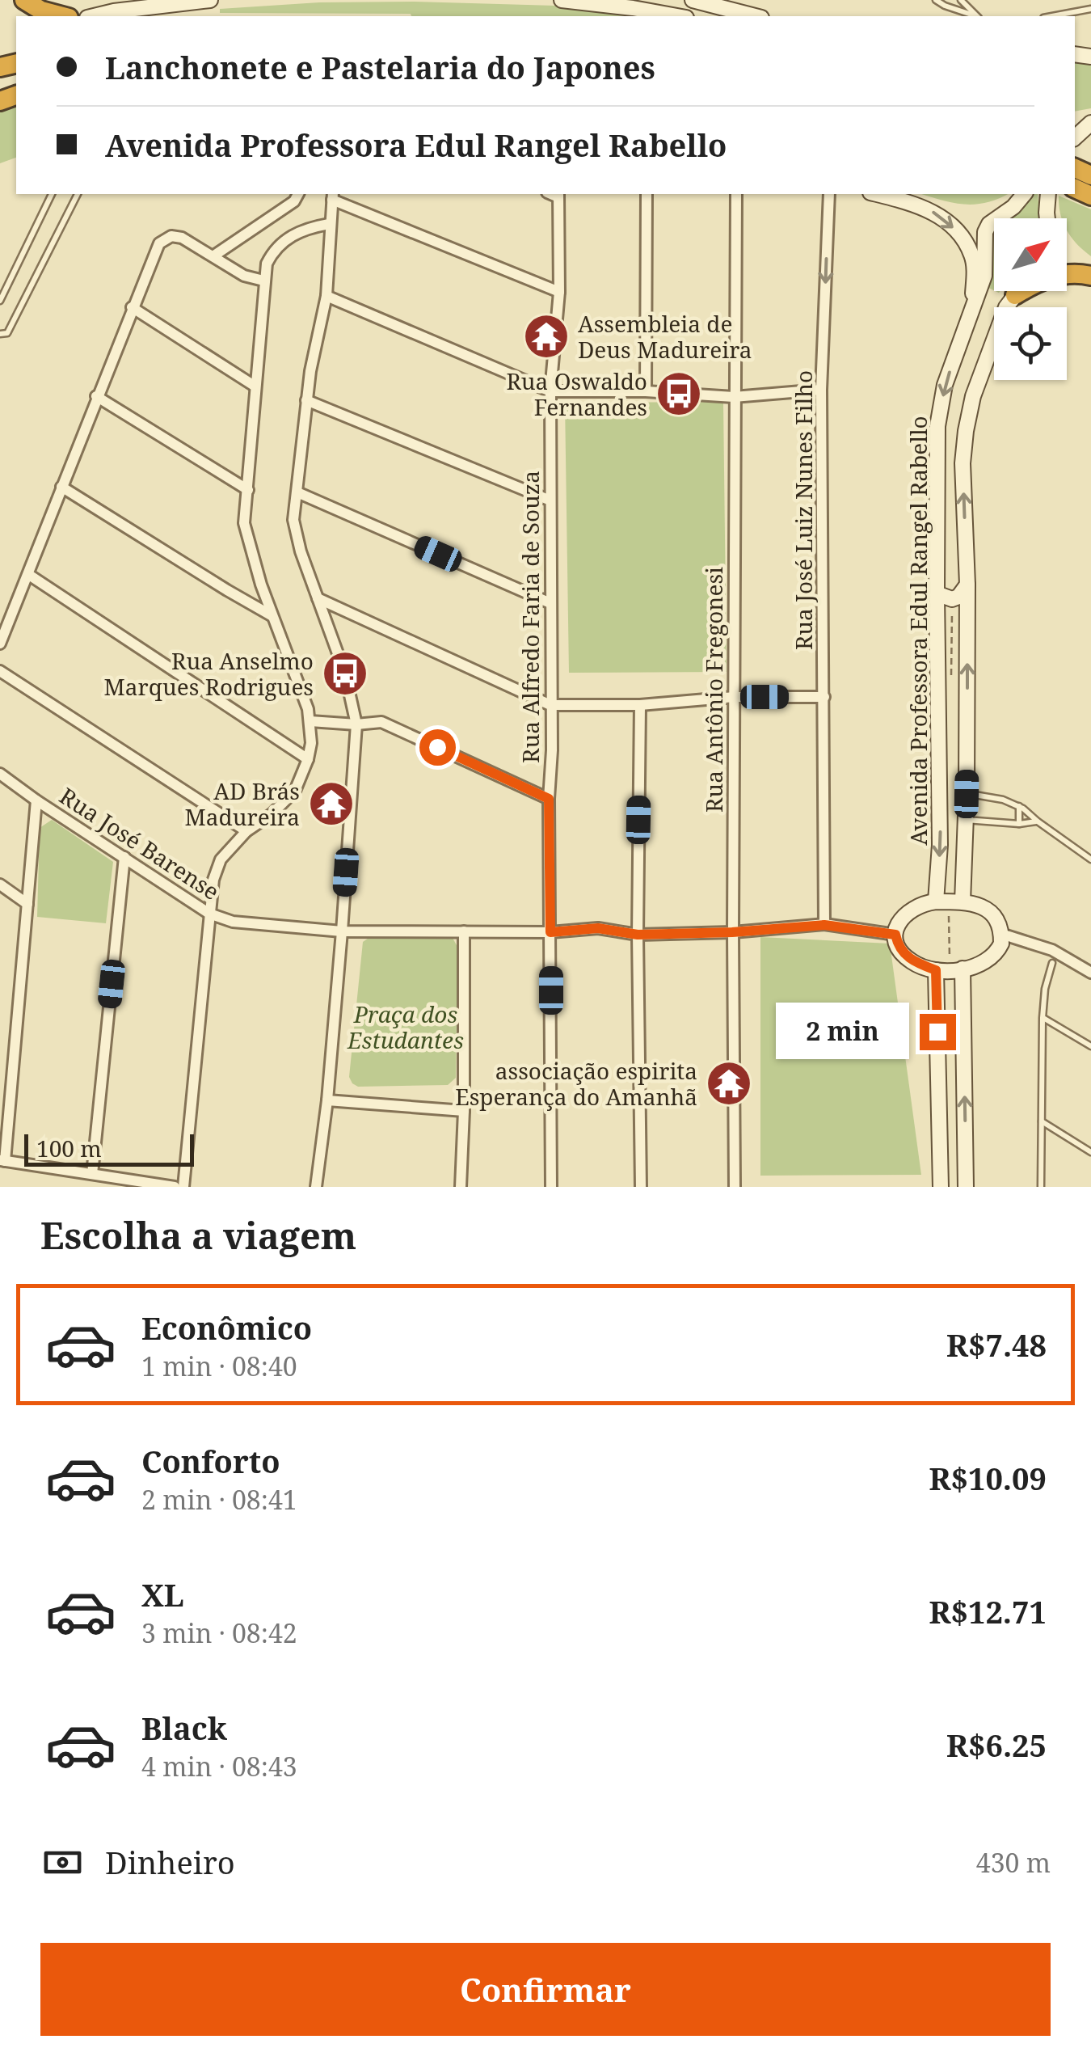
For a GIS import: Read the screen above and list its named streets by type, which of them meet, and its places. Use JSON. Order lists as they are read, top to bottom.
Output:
{
  "streets": {
    "main road": ["Avenida Professora Edul Rangel Rabello"],
    "street": [
      "Rua José Luiz Nunes Filho",
      "Rua Alfredo Faria de Souza",
      "Rua Antônio Fregonesi",
      "Rua José Barense"
    ]
  },
  "crossings": [
    ["Rua José Luiz Nunes Filho", "Rua José Barense"],
    ["Rua Alfredo Faria de Souza", "Rua José Barense"],
    ["Avenida Professora Edul Rangel Rabello", "Rua José Barense"],
    ["Rua Antônio Fregonesi", "Rua José Barense"]
  ],
  "parks": ["Praça dos Estudantes"],
  "places": {
    "temple": ["Assembleia de Deus Madureira", "AD Brás Madureira", "associação espirita Esperança do Amanhã"],
    "bus stop": ["Rua Oswaldo Fernandes", "Rua Anselmo Marques Rodrigues"]
  },
  "scale_bar": "100 m",
  "north": "top right",
  "page": {
    "banner": ["Lanchonete e Pastelaria do Japones", "Avenida Professora Edul Rangel Rabello"],
    "bubble": "2 min",
    "scale": "100 m",
    "heading": "Escolha a viagem",
    "list": [
      {
        "name": "Econômico",
        "note": "1 min · 08:40",
        "value": "R$7.48"
      },
      {
        "name": "Conforto",
        "note": "2 min · 08:41",
        "value": "R$10.09"
      },
      {
        "name": "XL",
        "note": "3 min · 08:42",
        "value": "R$12.71"
      },
      {
        "name": "Black",
        "note": "4 min · 08:43",
        "value": "R$6.25"
      }
    ],
    "pay": ["Dinheiro", "430 m"],
    "buttons": "Confirmar"
  }
}
